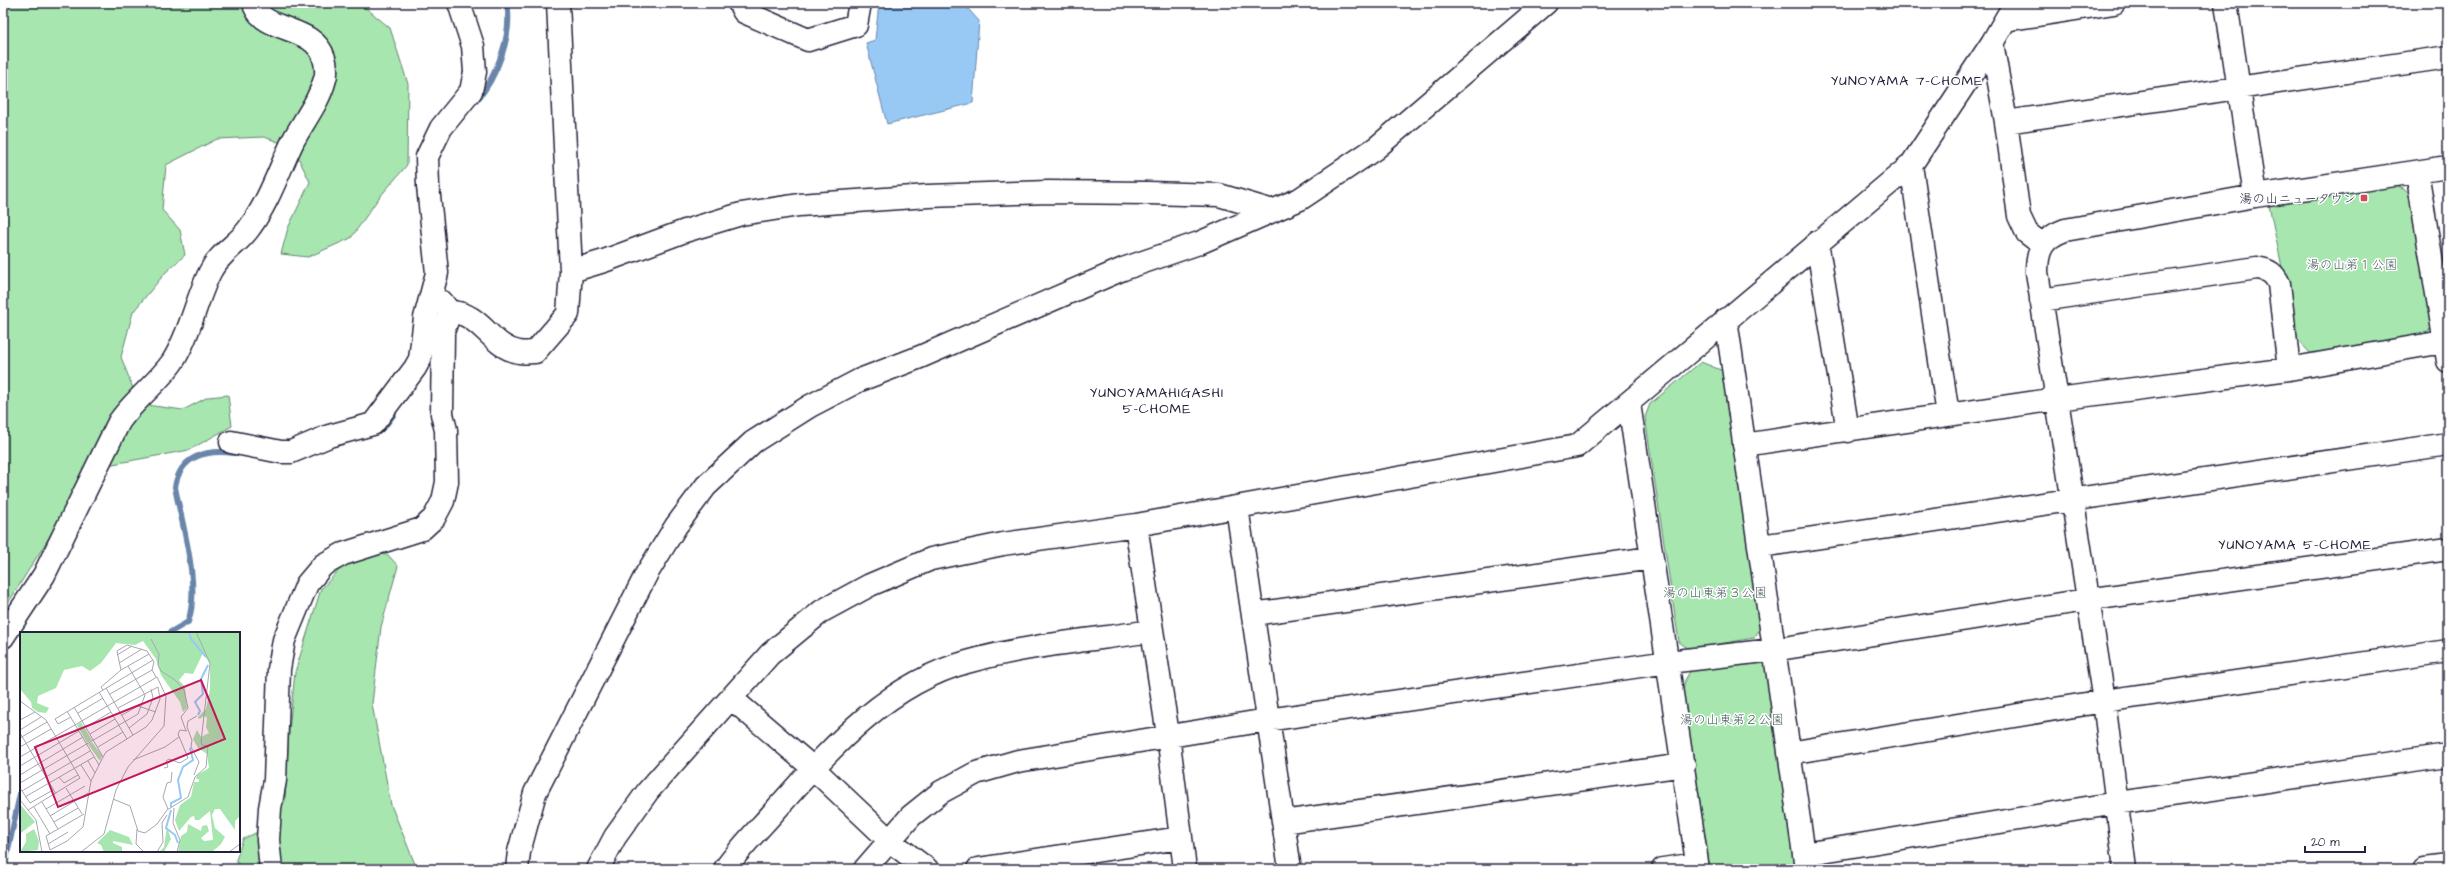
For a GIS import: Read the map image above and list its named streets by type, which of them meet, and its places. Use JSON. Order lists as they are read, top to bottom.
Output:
{
  "districts": ["YUNOYAMA 7-CHOME", "YUNOYAMAHIGASHI 5-CHOME", "YUNOYAMA 5-CHOME"],
  "parks": ["湯の山第１公園", "湯の山東第３公園", "湯の山東第２公園"],
  "places": {
    "transit": ["湯の山ニュータウン"]
  },
  "scale_bar": "20 m"
}
